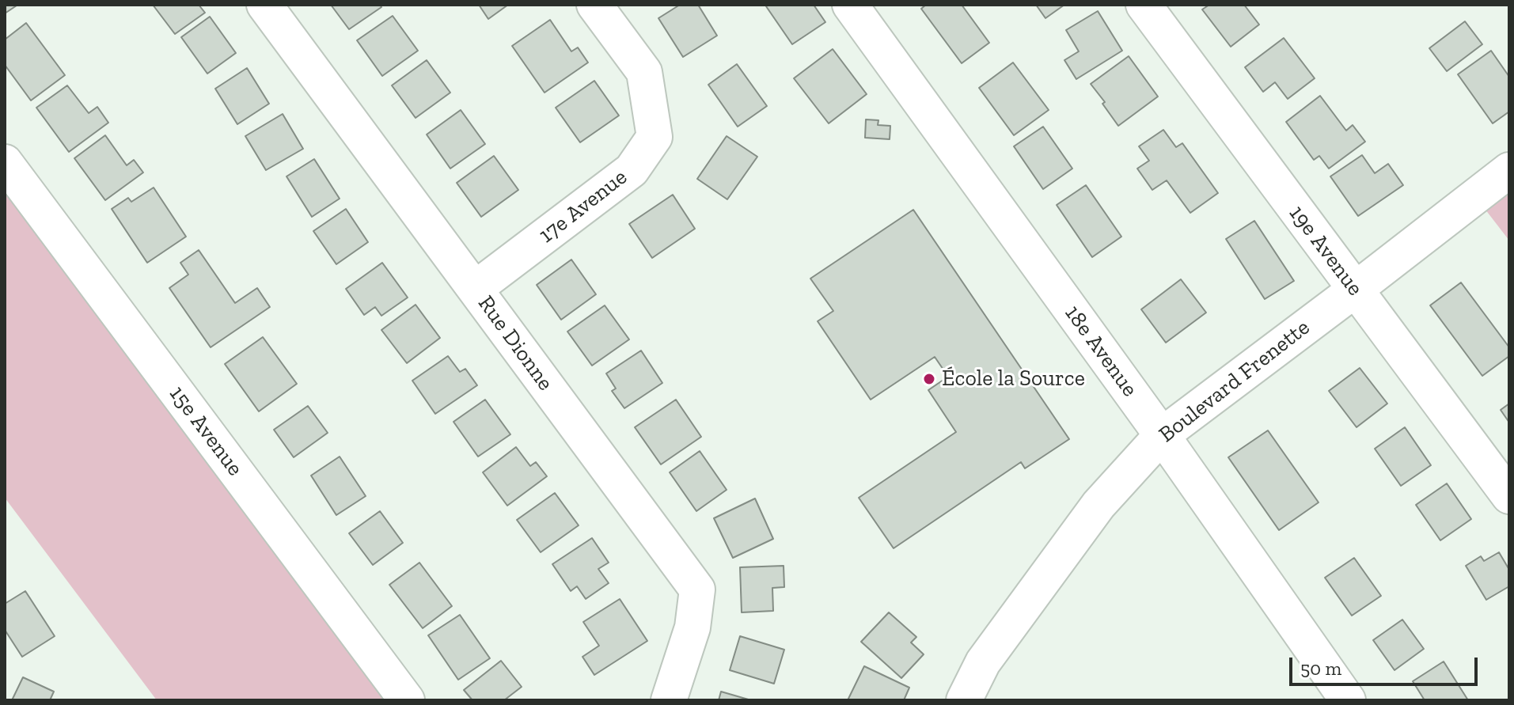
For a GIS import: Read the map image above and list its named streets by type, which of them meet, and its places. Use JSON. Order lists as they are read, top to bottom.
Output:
{
  "streets": {
    "street": [
      "17e Avenue",
      "19e Avenue",
      "Rue Dionne",
      "18e Avenue",
      "Boulevard Frenette",
      "15e Avenue"
    ]
  },
  "crossings": [
    ["17e Avenue", "Rue Dionne"],
    ["19e Avenue", "Boulevard Frenette"],
    ["18e Avenue", "Boulevard Frenette"]
  ],
  "places": ["École la Source"],
  "scale_bar": "50 m"
}
